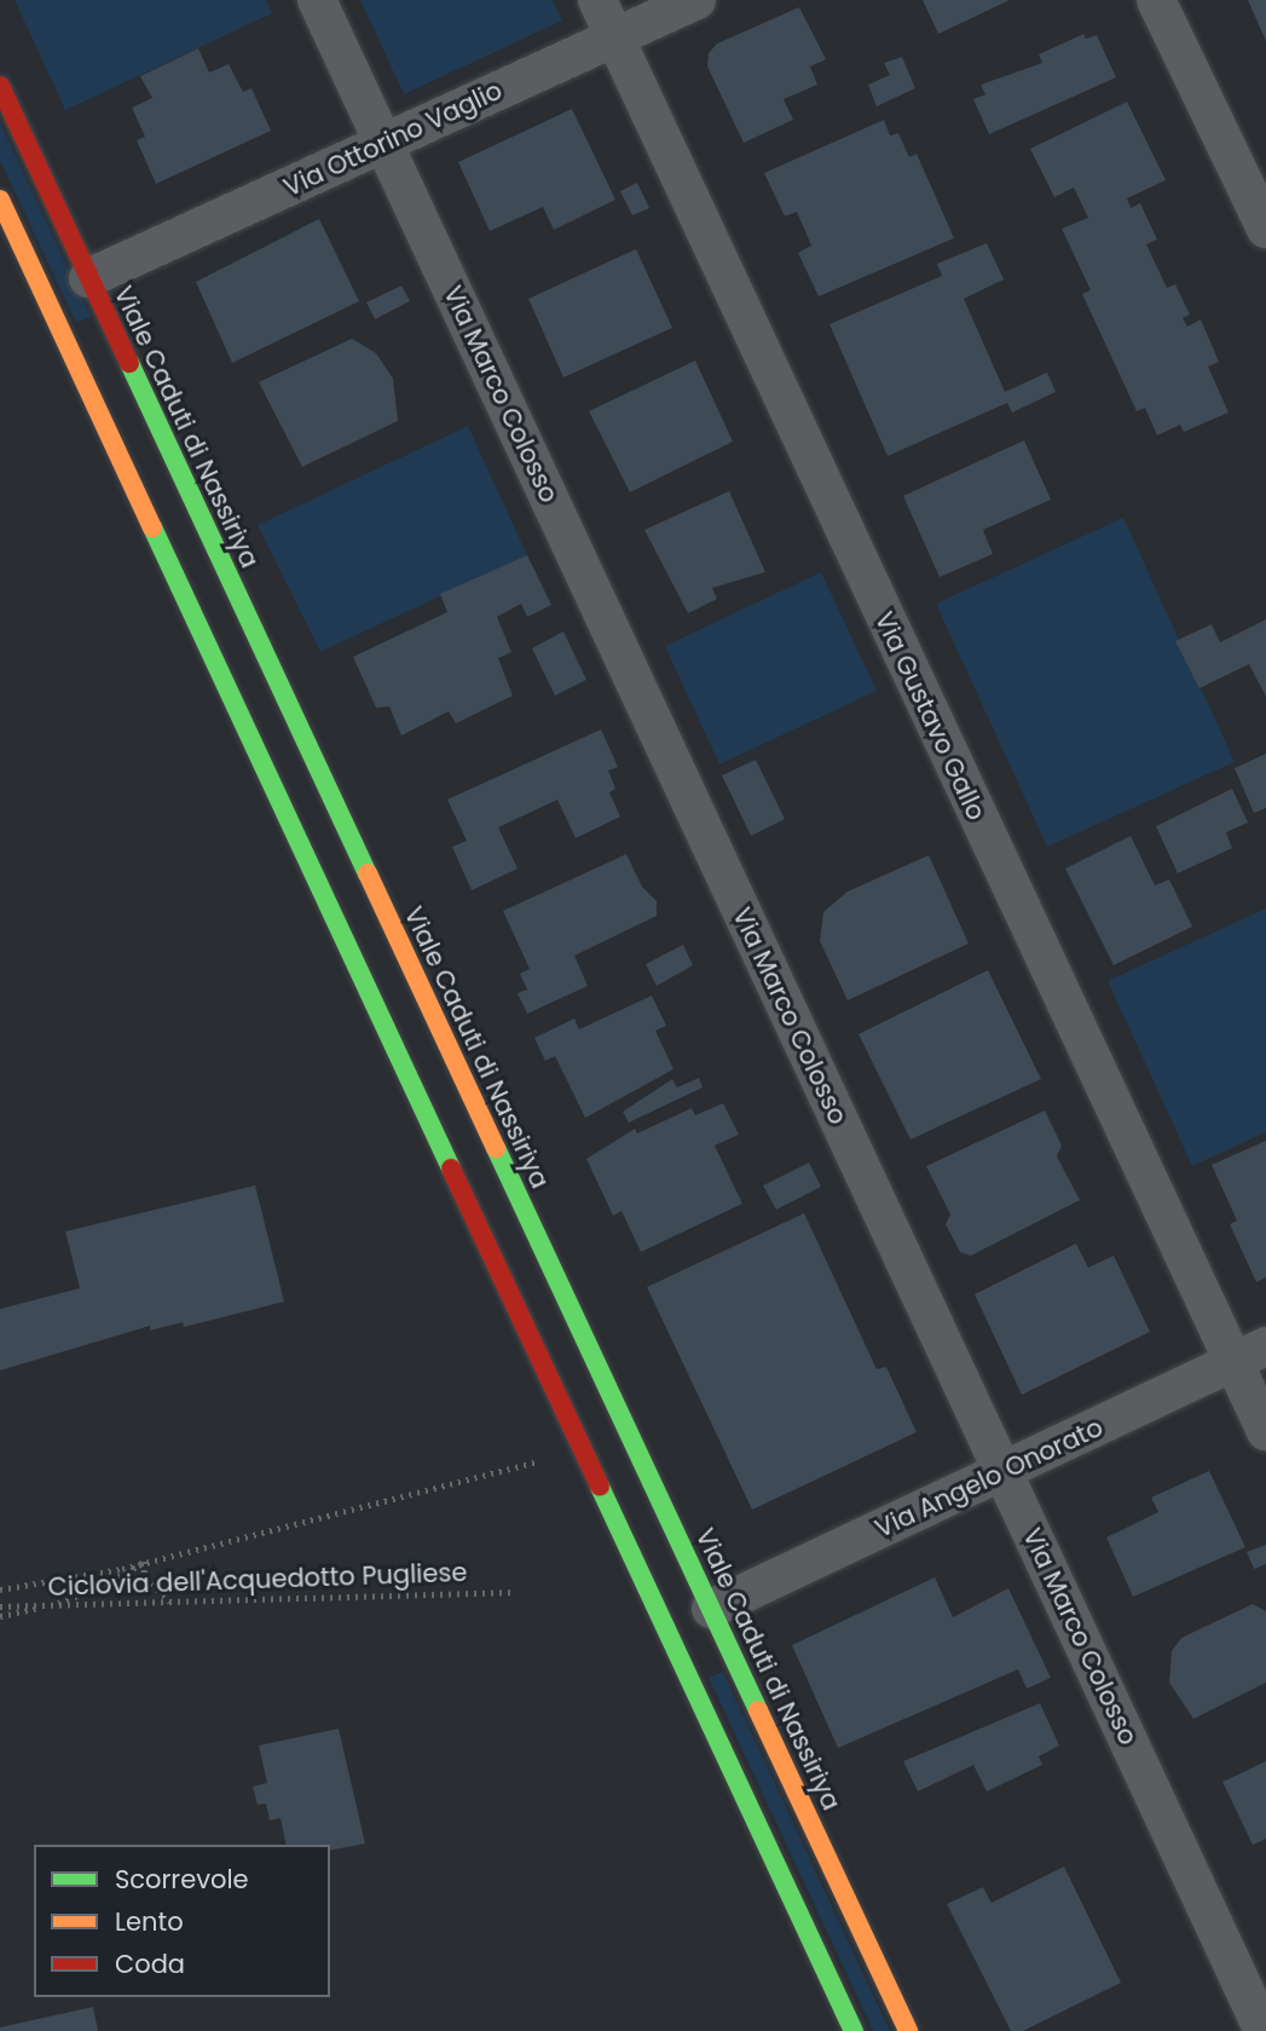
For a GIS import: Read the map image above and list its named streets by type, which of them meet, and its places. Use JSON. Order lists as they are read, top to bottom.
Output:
{
  "streets": {
    "main road": ["Viale Caduti di Nassiriya"],
    "street": [
      "Via Ottorino Vaglio",
      "Via Marco Colosso",
      "Via Gustavo Gallo",
      "Via Angelo Onorato"
    ],
    "path": ["Ciclovia dell'Acquedotto Pugliese"]
  },
  "crossings": [
    ["Via Ottorino Vaglio", "Via Marco Colosso"],
    ["Via Ottorino Vaglio", "Viale Caduti di Nassiriya"],
    ["Via Ottorino Vaglio", "Via Gustavo Gallo"],
    ["Via Marco Colosso", "Via Angelo Onorato"],
    ["Viale Caduti di Nassiriya", "Via Angelo Onorato"],
    ["Via Gustavo Gallo", "Via Angelo Onorato"]
  ],
  "legend": ["Scorrevole", "Lento", "Coda"]
}
